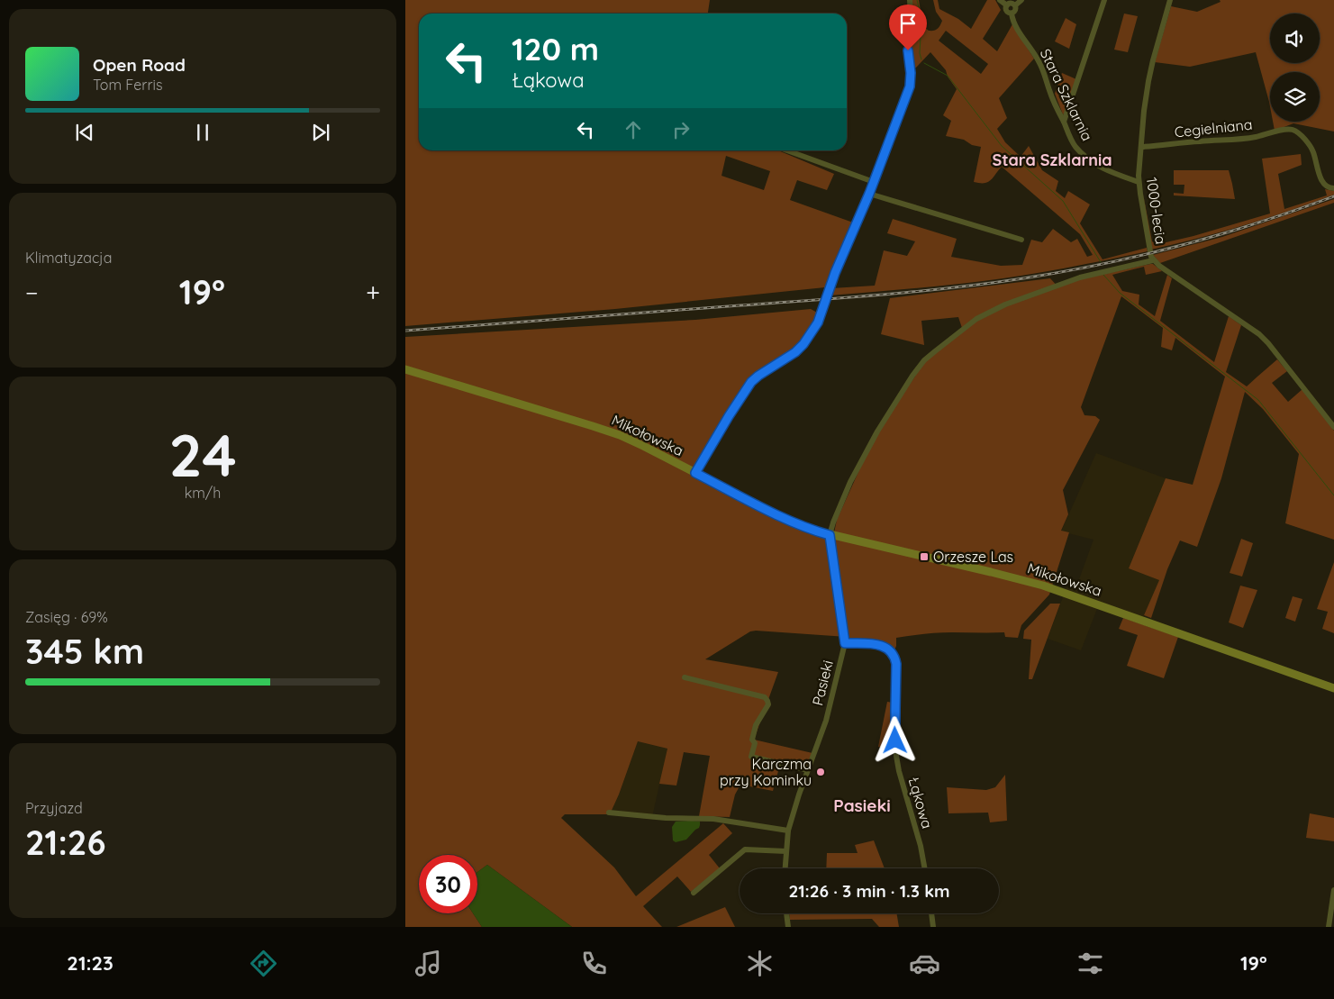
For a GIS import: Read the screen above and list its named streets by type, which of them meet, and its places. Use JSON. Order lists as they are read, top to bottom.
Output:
{
  "streets": {
    "main road": ["Mikołowska"],
    "street": [
      "Stara Szklarnia",
      "Cegielniana",
      "1000-lecia",
      "Pasieki",
      "Łąkowa"
    ]
  },
  "crossings": [
    ["Stara Szklarnia", "1000-lecia"],
    ["Cegielniana", "1000-lecia"],
    ["Mikołowska", "Pasieki"],
    ["Pasieki", "Łąkowa"]
  ],
  "districts": ["Stara Szklarnia", "Pasieki"],
  "places": {
    "transit": ["Orzesze Las"],
    "other": ["Karczma przy Kominku"]
  },
  "page": {
    "turn": ["120 m", "Łąkowa"],
    "song": ["Open Road", "Tom Ferris"],
    "tile": [
      "Klimatyzacja",
      ["24", "km/h"],
      ["Zasięg · 69%", "345 km"],
      ["Przyjazd", "21:26"]
    ],
    "heat": ["−", "19°", "+"],
    "limit": "30",
    "trip": "21:26 · 3 min · 1.3 km",
    "tabs": ["21:23", "19°"]
  }
}
